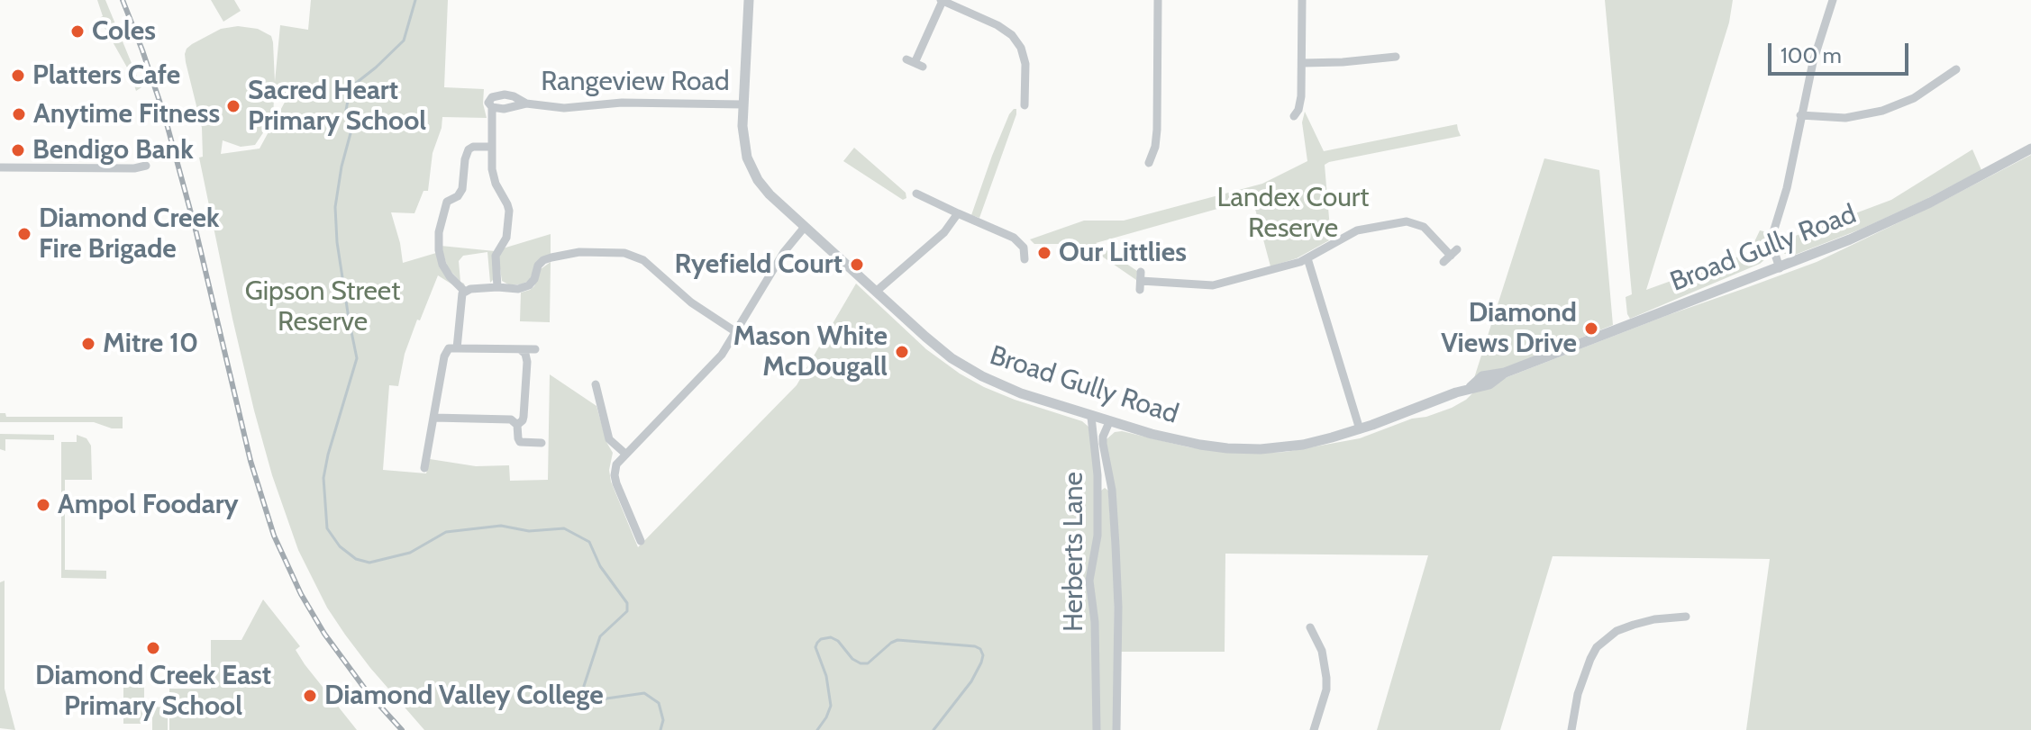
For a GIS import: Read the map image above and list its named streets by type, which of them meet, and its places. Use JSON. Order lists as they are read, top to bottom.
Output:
{
  "streets": {
    "street": ["Rangeview Road", "Broad Gully Road", "Herberts Lane"]
  },
  "crossings": [
    ["Rangeview Road", "Broad Gully Road"],
    ["Broad Gully Road", "Herberts Lane"]
  ],
  "parks": ["Landex Court Reserve", "Gipson Street Reserve"],
  "places": [
    "Coles",
    "Platters Cafe",
    "Sacred Heart Primary School",
    "Anytime Fitness",
    "Bendigo Bank",
    "Diamond Creek Fire Brigade",
    "Our Littlies",
    "Ryefield Court",
    "Diamond Views Drive",
    "Mitre 10",
    "Mason White McDougall",
    "Ampol Foodary",
    "Diamond Creek East Primary School",
    "Diamond Valley College"
  ],
  "scale_bar": "100 m"
}
